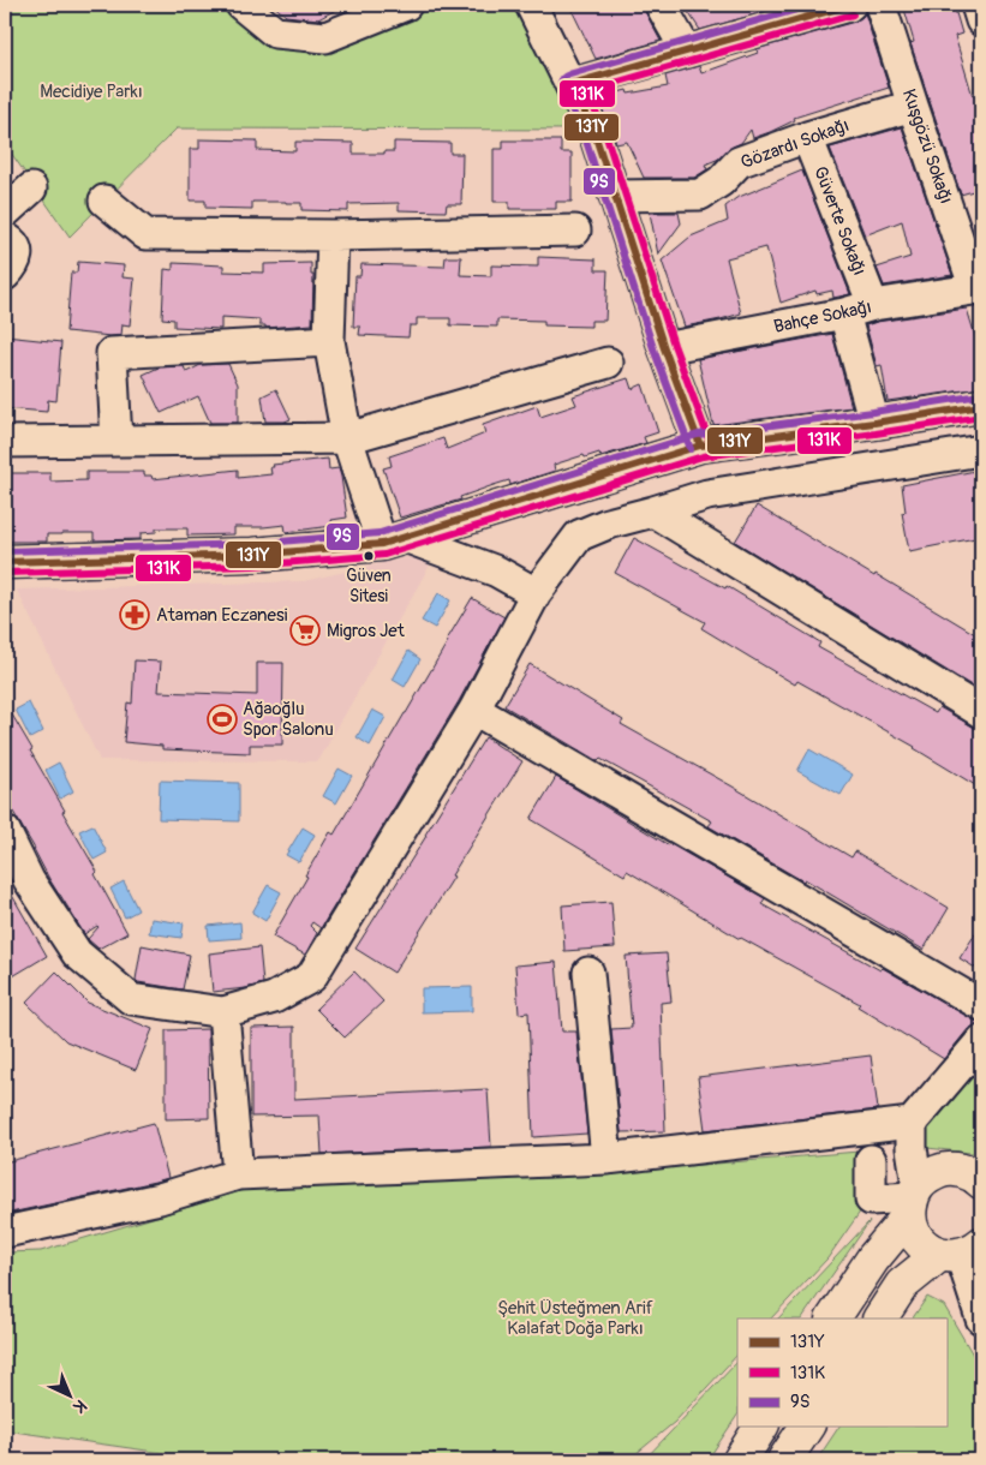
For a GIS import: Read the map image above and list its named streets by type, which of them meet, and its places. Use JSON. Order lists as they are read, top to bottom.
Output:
{
  "streets": {
    "street": [
      "Gözardı Sokağı",
      "Kuşgözü Sokağı",
      "Güverte Sokağı",
      "Bahçe Sokağı"
    ]
  },
  "crossings": [
    ["Gözardı Sokağı", "Kuşgözü Sokağı"],
    ["Gözardı Sokağı", "Güverte Sokağı"],
    ["Kuşgözü Sokağı", "Bahçe Sokağı"],
    ["Güverte Sokağı", "Bahçe Sokağı"]
  ],
  "parks": ["Mecidiye Parkı", "Şehit Üsteğmen Arif Kalafat Doğa Parkı"],
  "places": {
    "other": ["Güven Sitesi"],
    "pharmacy": ["Ataman Eczanesi"],
    "supermarket": ["Migros Jet"],
    "sports": ["Ağaoğlu Spor Salonu"]
  },
  "lines": ["transit line 131Y", "transit line 9S", "transit line 131K"],
  "legend": ["131Y", "131K", "9S"],
  "north": "bottom right"
}
